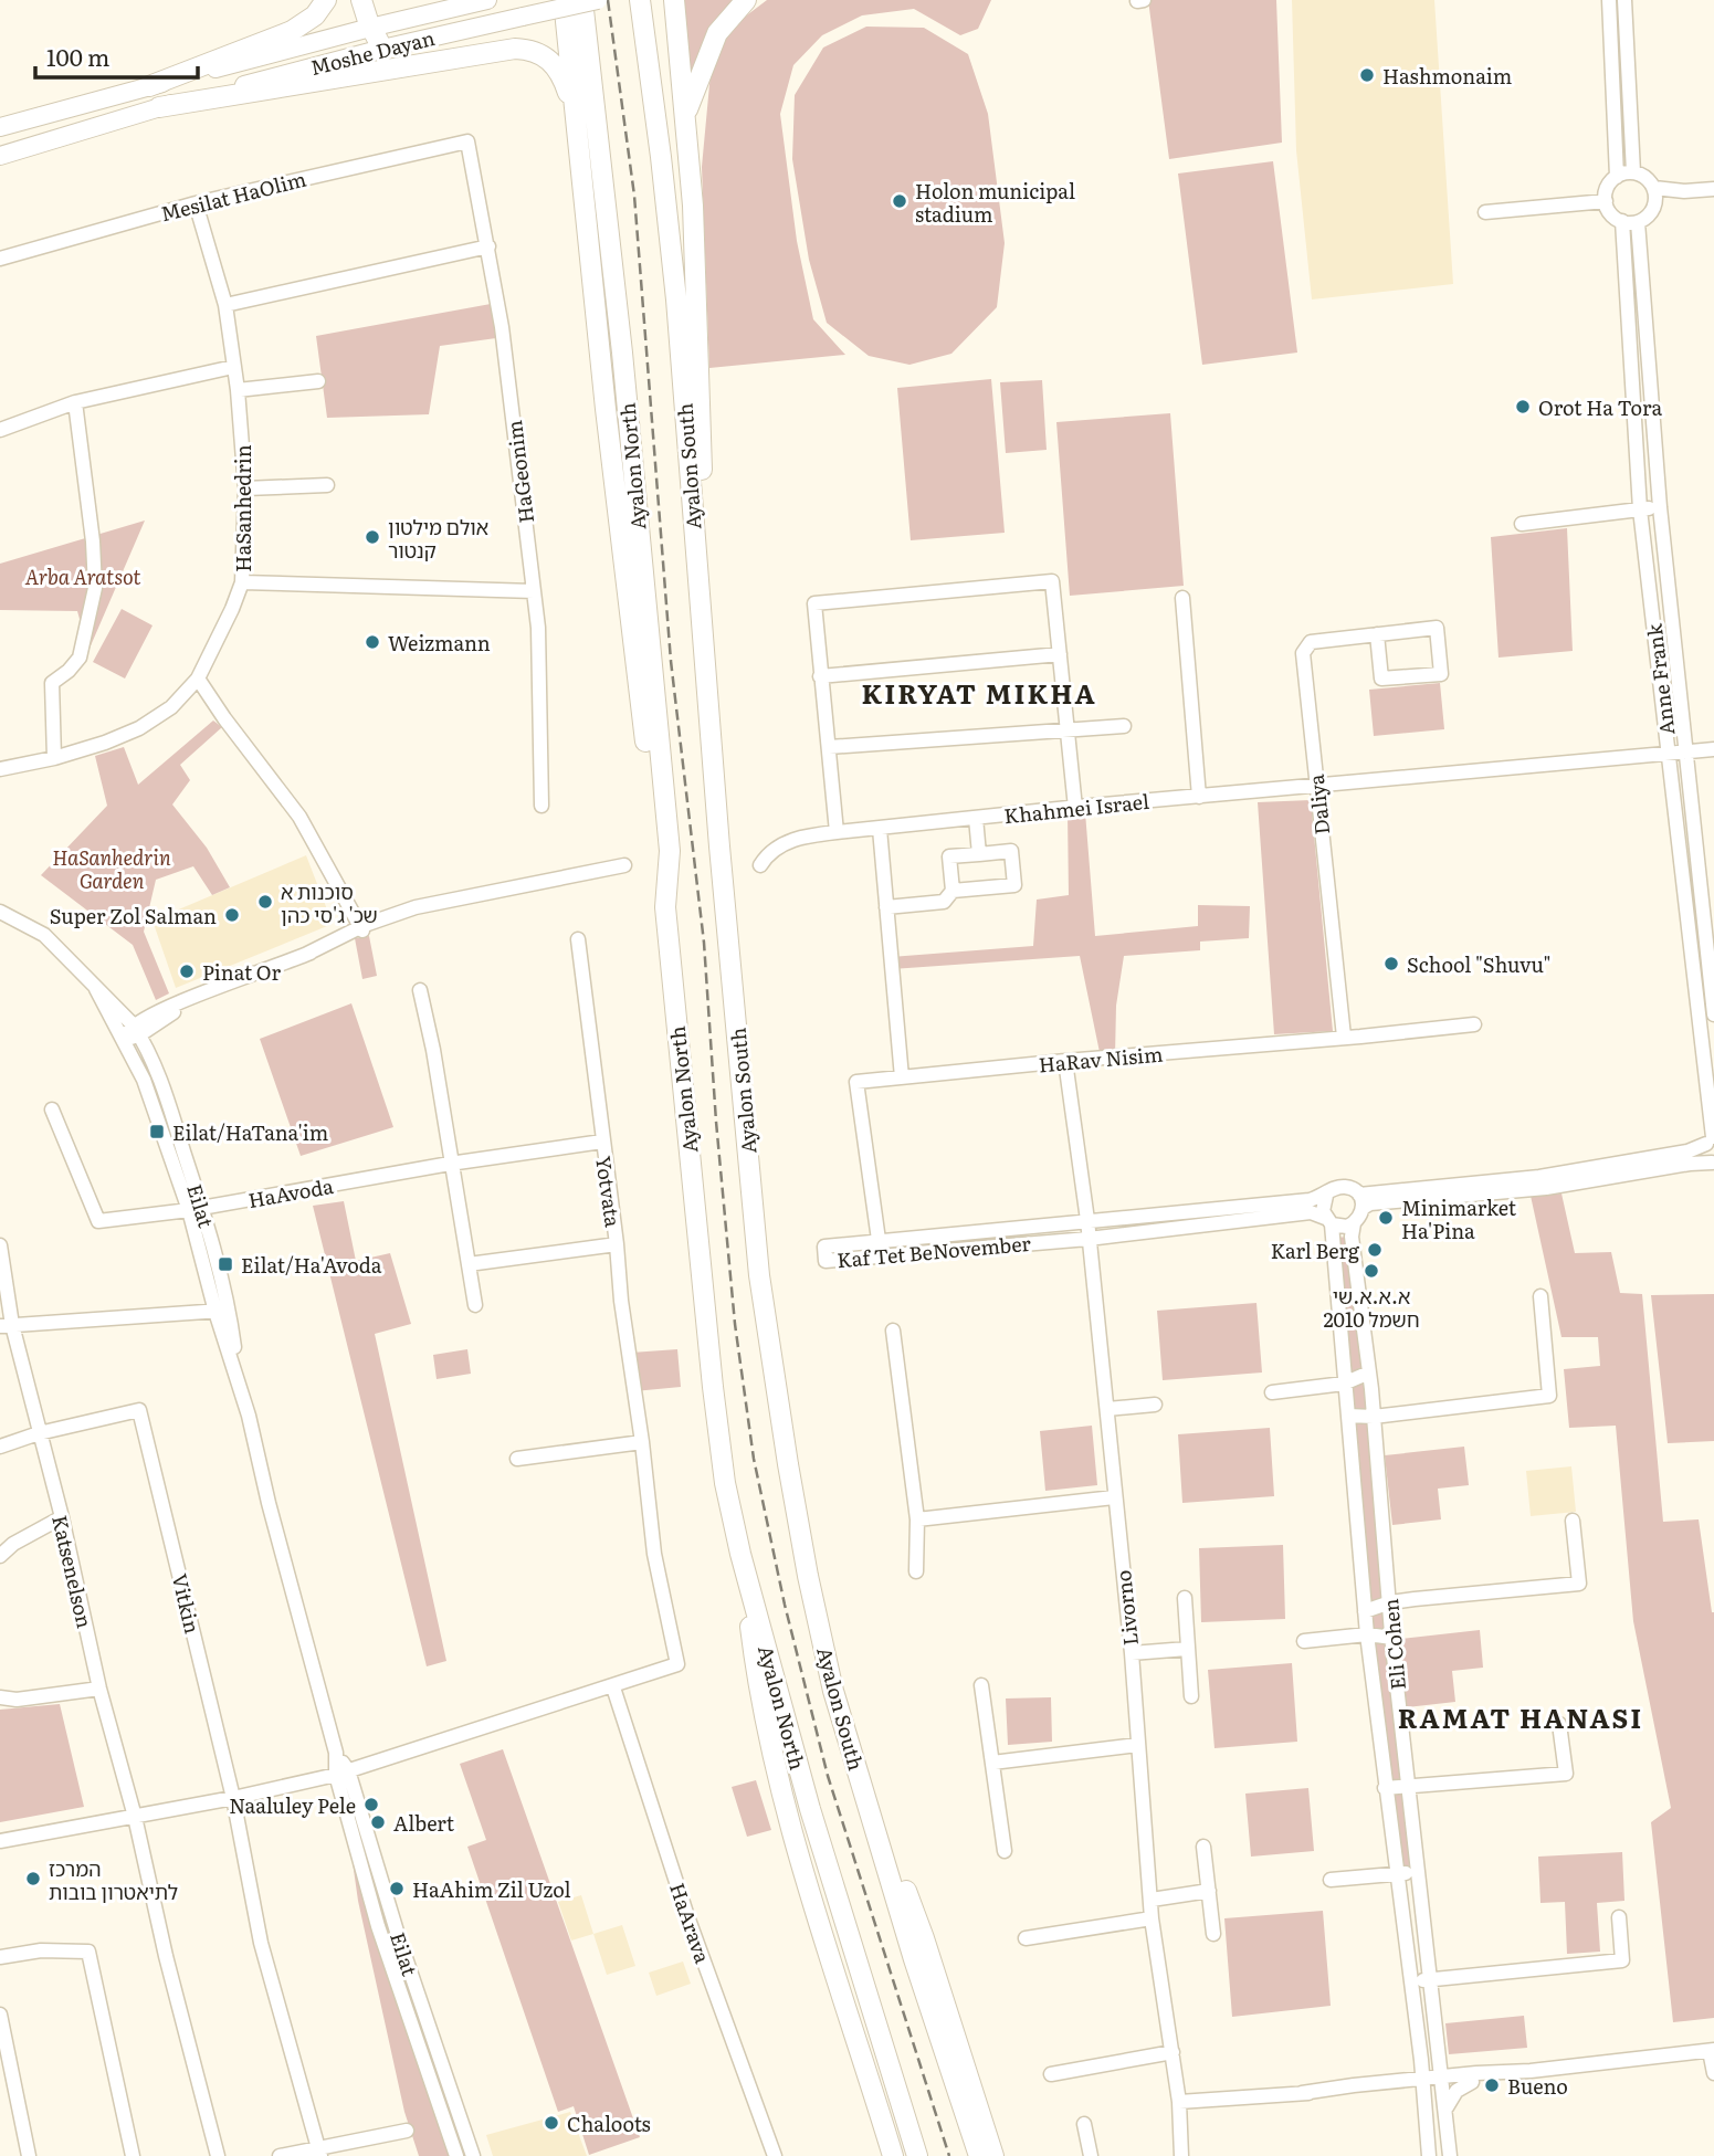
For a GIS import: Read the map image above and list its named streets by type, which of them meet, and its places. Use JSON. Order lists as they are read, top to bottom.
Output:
{
  "streets": {
    "highway": ["Ayalon North", "Ayalon South"],
    "main road": ["Moshe Dayan"],
    "street": [
      "Mesilat HaOlim",
      "HaGeonim",
      "HaSanhedrin",
      "Anne Frank",
      "Daliya",
      "Khahmei Israel",
      "HaRav Nisim",
      "Yotvata",
      "HaAvoda",
      "Eilat",
      "Kaf Tet BeNovember",
      "Katsenelson",
      "Vitkin",
      "Livorno",
      "Eli Cohen",
      "HaArava"
    ]
  },
  "crossings": [
    ["Mesilat HaOlim", "HaGeonim"],
    ["Mesilat HaOlim", "HaSanhedrin"],
    ["Anne Frank", "Khahmei Israel"],
    ["Daliya", "Khahmei Israel"],
    ["Daliya", "HaRav Nisim"],
    ["HaRav Nisim", "Kaf Tet BeNovember"],
    ["HaRav Nisim", "Livorno"],
    ["Yotvata", "HaAvoda"],
    ["Yotvata", "HaArava"],
    ["HaAvoda", "Eilat"],
    ["Kaf Tet BeNovember", "Livorno"],
    ["Kaf Tet BeNovember", "Eli Cohen"],
    ["Katsenelson", "Vitkin"]
  ],
  "districts": ["KIRYAT MIKHA", "RAMAT HANASI"],
  "parks": ["Arba Aratsot", "HaSanhedrin Garden"],
  "places": {
    "other": [
      "Hashmonaim",
      "Holon municipal stadium",
      "Orot Ha Tora",
      "אולם מילטון קנטור",
      "Weizmann",
      "סוכנות א שכ' ג'סי כהן",
      "Super Zol Salman",
      "School \"Shuvu\"",
      "Pinat Or",
      "Minimarket Ha'Pina",
      "Karl Berg",
      "א.א.א.שי חשמל 2010",
      "Naaluley Pele",
      "Albert",
      "המרכז לתיאטרון בובות",
      "HaAhim Zil Uzol",
      "Bueno",
      "Chaloots"
    ],
    "transit": ["Eilat/HaTana'im", "Eilat/Ha'Avoda"]
  },
  "scale_bar": "100 m"
}
